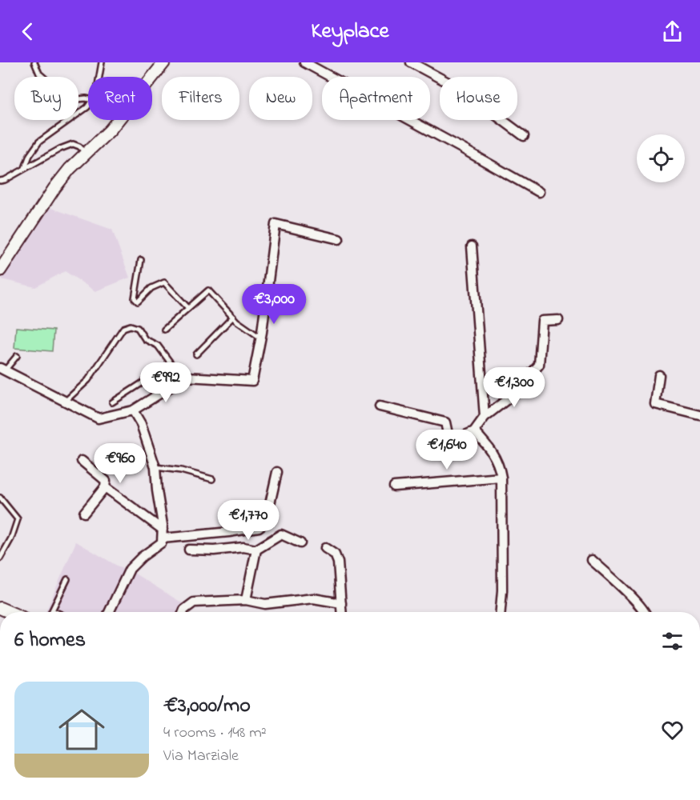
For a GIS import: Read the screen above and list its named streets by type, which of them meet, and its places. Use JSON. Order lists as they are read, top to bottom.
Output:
{
  "page": {
    "header": "Keyplace",
    "chip": [
      "Buy",
      "Rent",
      "Filters",
      "New",
      "Apartment",
      "House"
    ],
    "price": [
      "€3,000",
      "€992",
      "€1,300",
      "€1,640",
      "€960",
      "€1,770"
    ],
    "heading": "6 homes",
    "list": [
      {
        "name": "€3,000/mo",
        "note": "4 rooms · 148 m² · Via Marziale"
      }
    ]
  }
}
